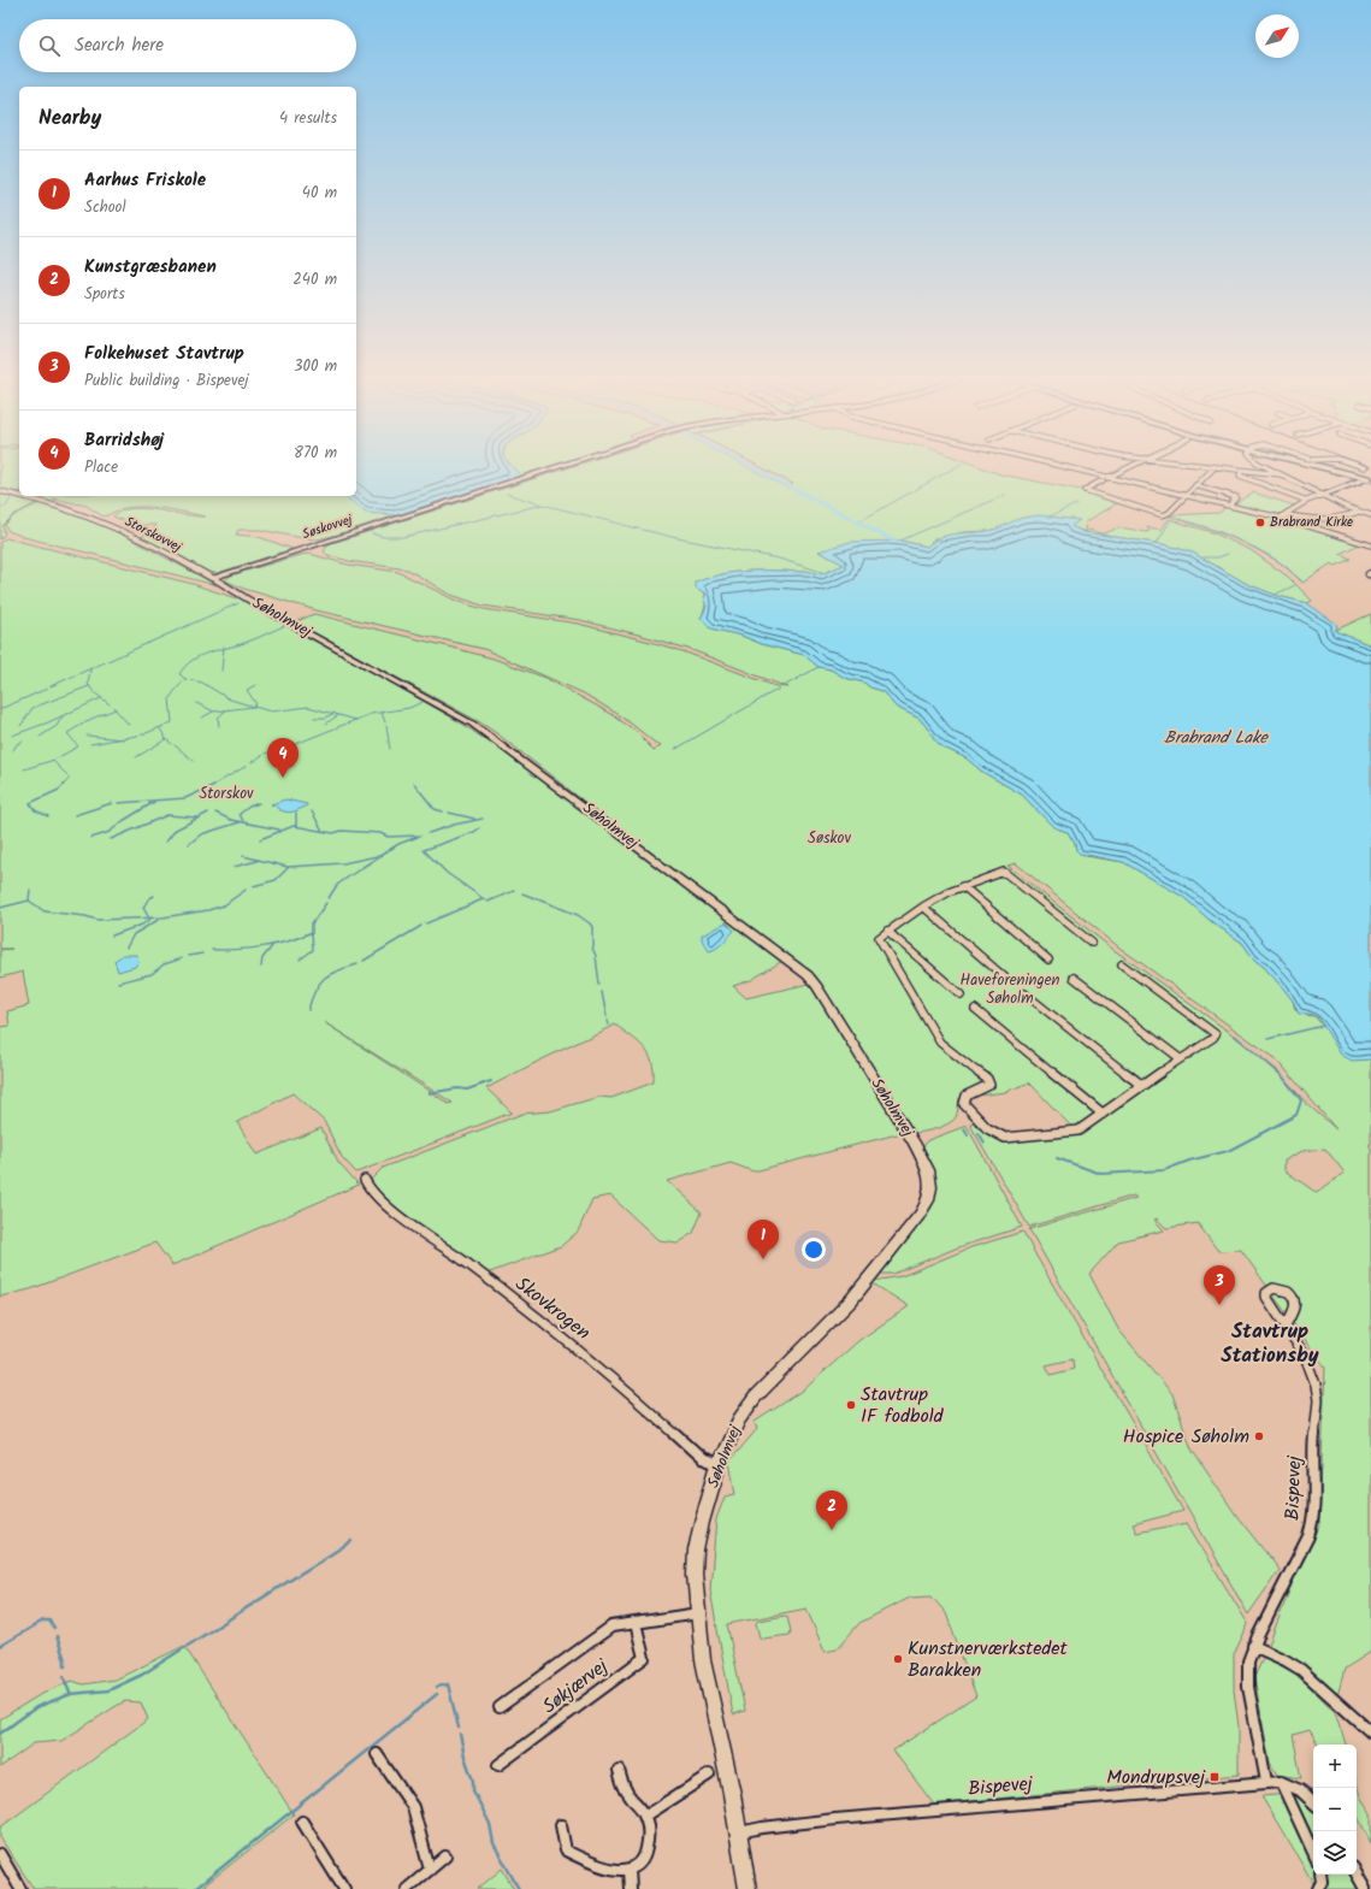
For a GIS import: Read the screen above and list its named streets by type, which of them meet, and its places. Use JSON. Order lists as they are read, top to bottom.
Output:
{
  "streets": {
    "street": [
      "Søskovvej",
      "Storskovvej",
      "Søholmvej",
      "Skovkrogen",
      "Bispevej",
      "Søkjærvej"
    ]
  },
  "crossings": [
    ["Søskovvej", "Storskovvej"],
    ["Søskovvej", "Søholmvej"],
    ["Storskovvej", "Søholmvej"],
    ["Søholmvej", "Skovkrogen"],
    ["Søholmvej", "Bispevej"],
    ["Søholmvej", "Søkjærvej"]
  ],
  "districts": ["Stavtrup Stationsby"],
  "water": ["Brabrand Lake"],
  "parks": ["Storskov", "Søskov", "Haveforeningen Søholm"],
  "places": {
    "other": [
      "Brabrand Kirke",
      "Stavtrup IF fodbold",
      "Hospice Søholm",
      "Kunstnerværkstedet Barakken"
    ],
    "transit": ["Mondrupsvej"]
  },
  "north": "top right",
  "page": {
    "search": "Search here",
    "heading": ["Nearby", "4 results"],
    "list": [
      {
        "mark": "1",
        "name": "Aarhus Friskole",
        "note": "School",
        "value": "40 m"
      },
      {
        "mark": "2",
        "name": "Kunstgræsbanen",
        "note": "Sports",
        "value": "240 m"
      },
      {
        "mark": "3",
        "name": "Folkehuset Stavtrup",
        "note": "Public building · Bispevej",
        "value": "300 m"
      },
      {
        "mark": "4",
        "name": "Barridshøj",
        "note": "Place",
        "value": "870 m"
      }
    ],
    "pins": [
      "4",
      "1",
      "3",
      "2"
    ],
    "map_buttons": ["+", "−"]
  }
}
